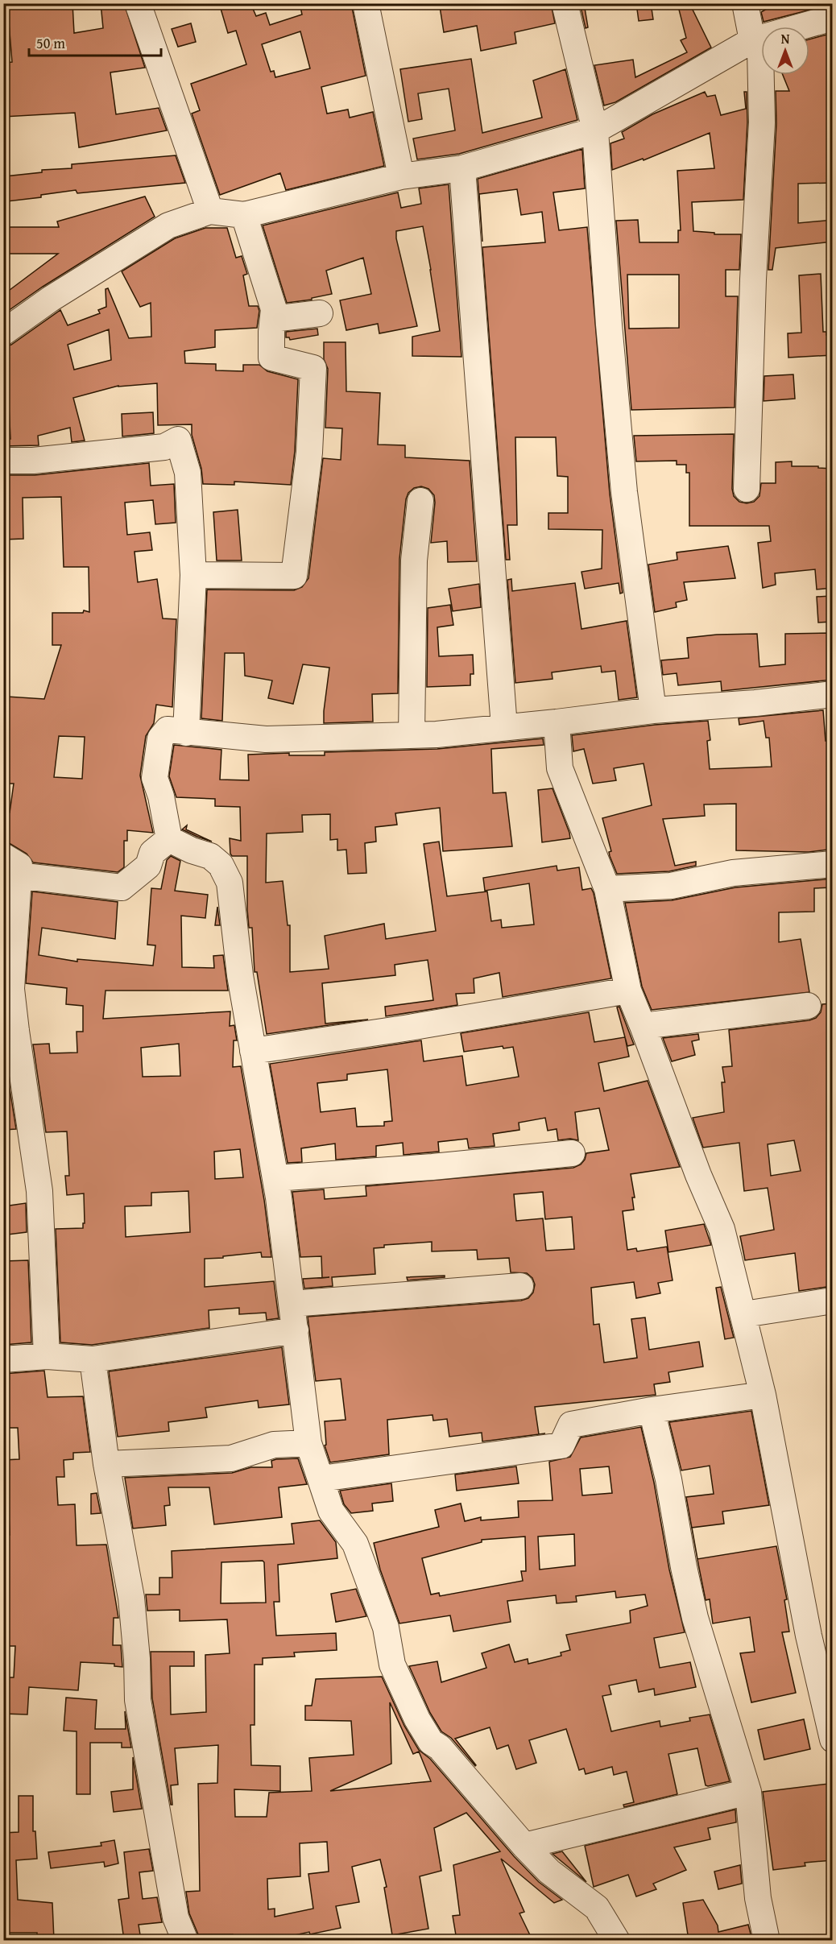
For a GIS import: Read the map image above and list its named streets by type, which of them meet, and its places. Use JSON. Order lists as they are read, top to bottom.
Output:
{
  "scale_bar": "50 m",
  "north": "top"
}
